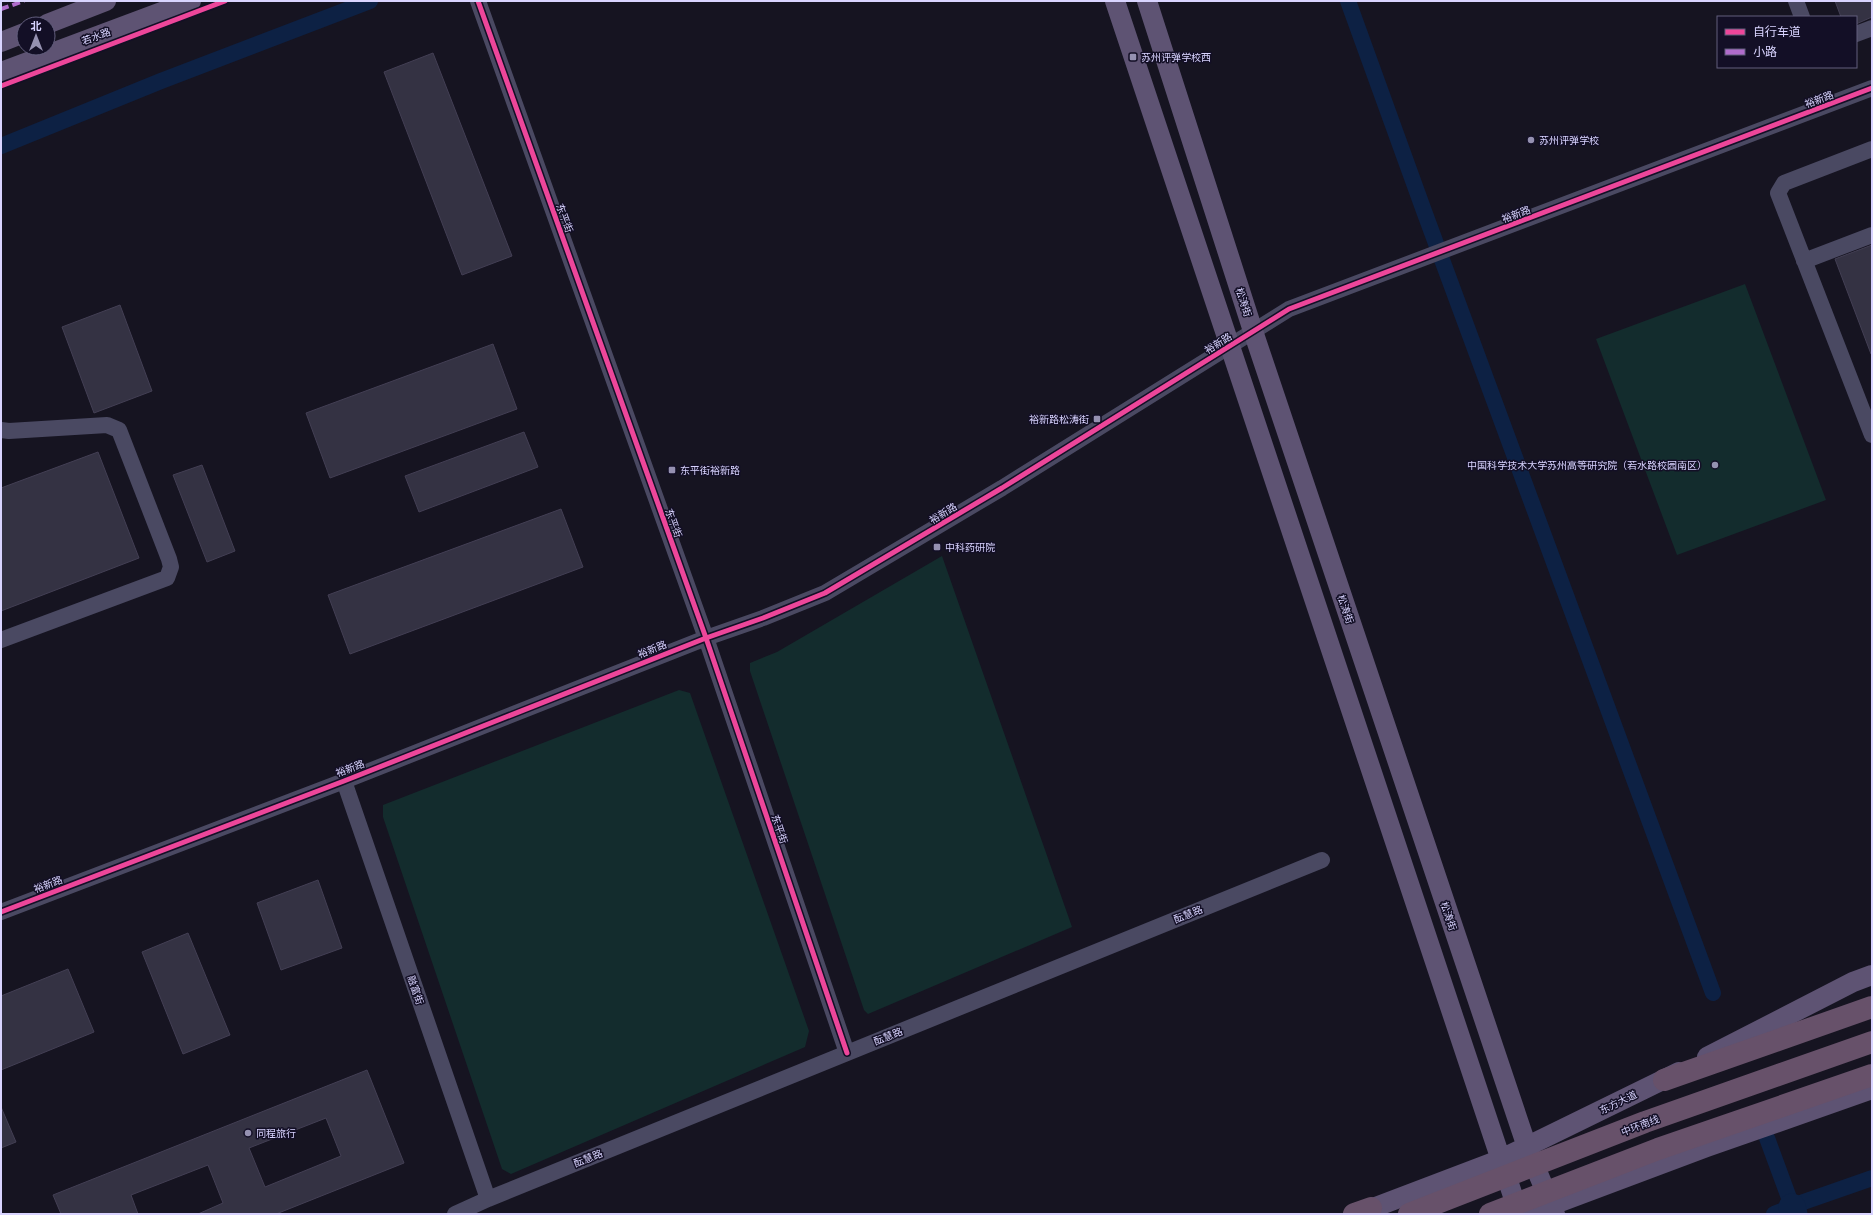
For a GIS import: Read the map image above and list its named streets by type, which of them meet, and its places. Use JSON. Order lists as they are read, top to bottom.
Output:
{
  "streets": {
    "highway": ["中环南线"],
    "main road": ["若水路", "松涛街", "东方大道"],
    "street": [
      "裕新路",
      "东平街",
      "酝慧路",
      "融富街"
    ]
  },
  "crossings": [
    ["裕新路", "东平街"],
    ["裕新路", "松涛街"],
    ["裕新路", "融富街"],
    ["东平街", "酝慧路"],
    ["松涛街", "东方大道"],
    ["酝慧路", "融富街"]
  ],
  "places": {
    "transit": [
      "苏州评弹学校西",
      "裕新路松涛街",
      "东平街裕新路",
      "中科药研院"
    ],
    "other": ["苏州评弹学校", "中国科学技术大学苏州高等研究院（若水路校园南区）", "同程旅行"]
  },
  "legend": ["自行车道", "小路"],
  "north": "top"
}
